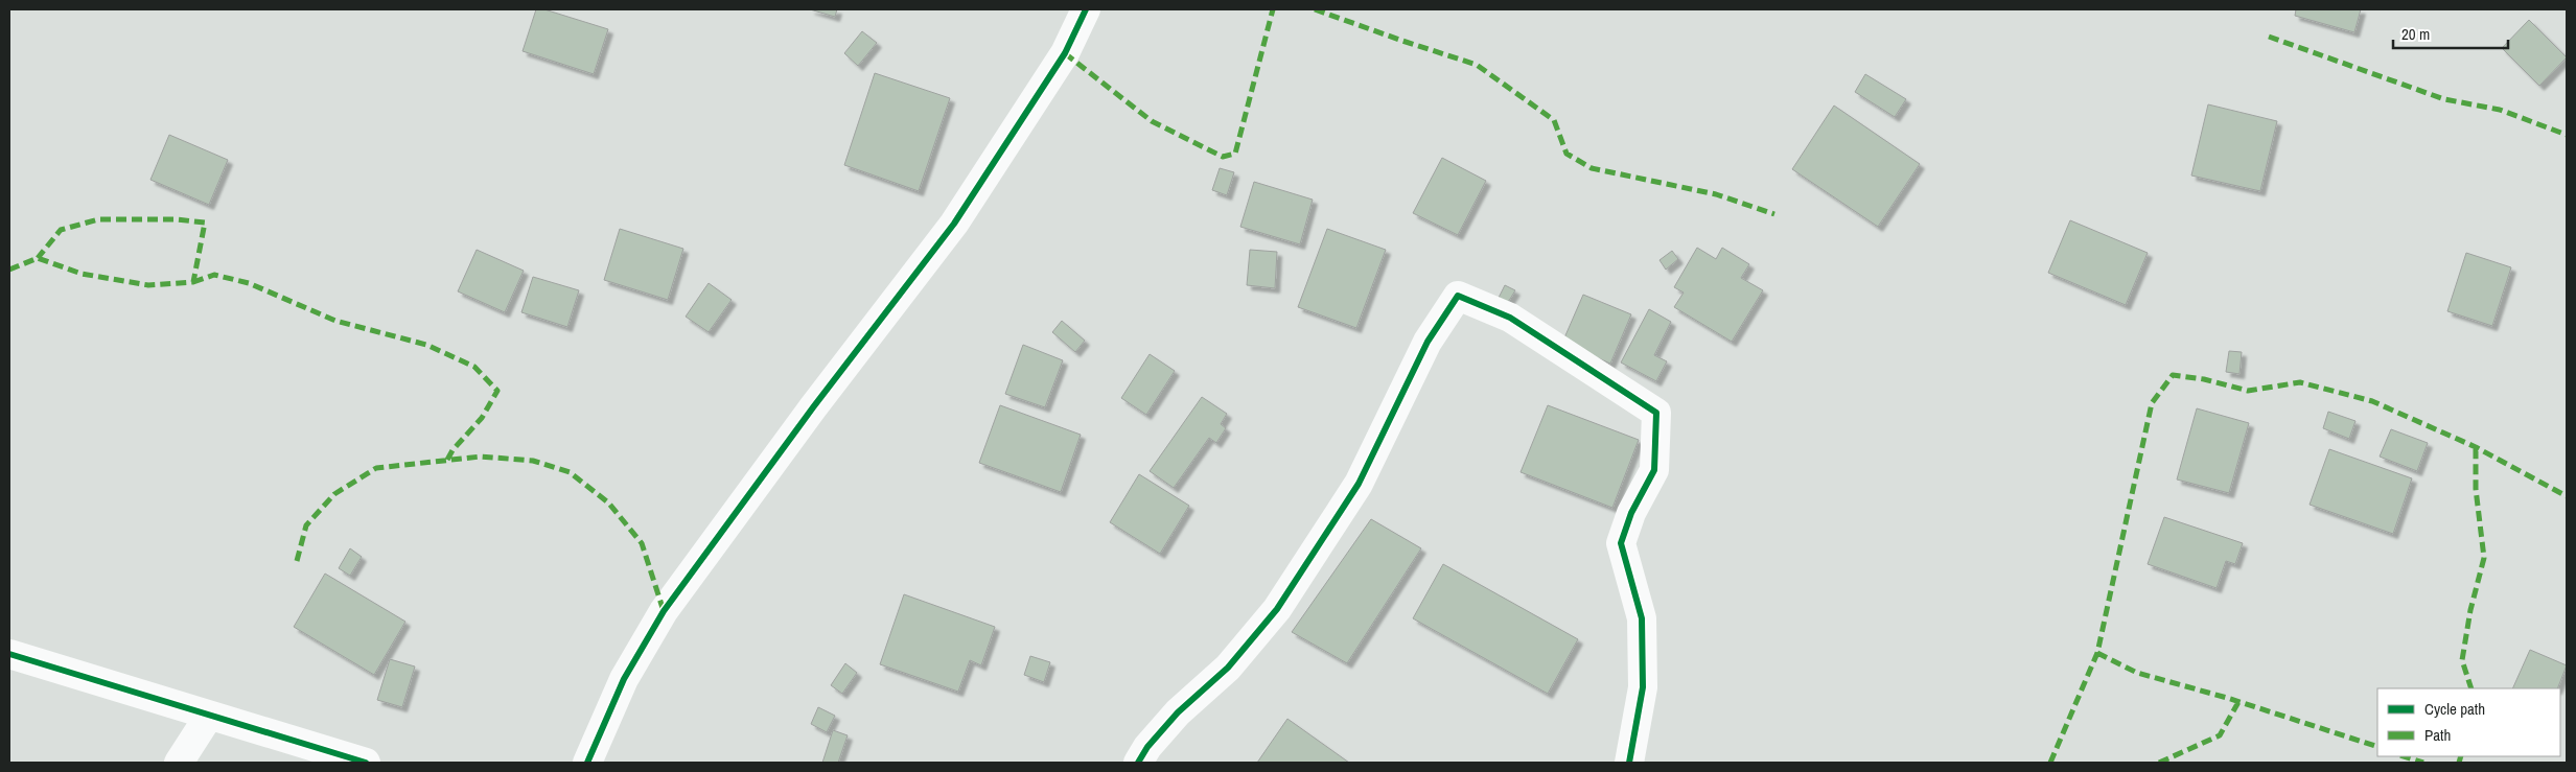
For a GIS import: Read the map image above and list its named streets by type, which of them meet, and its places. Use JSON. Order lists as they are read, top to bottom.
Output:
{
  "legend": ["Cycle path", "Path"],
  "scale_bar": "20 m"
}
